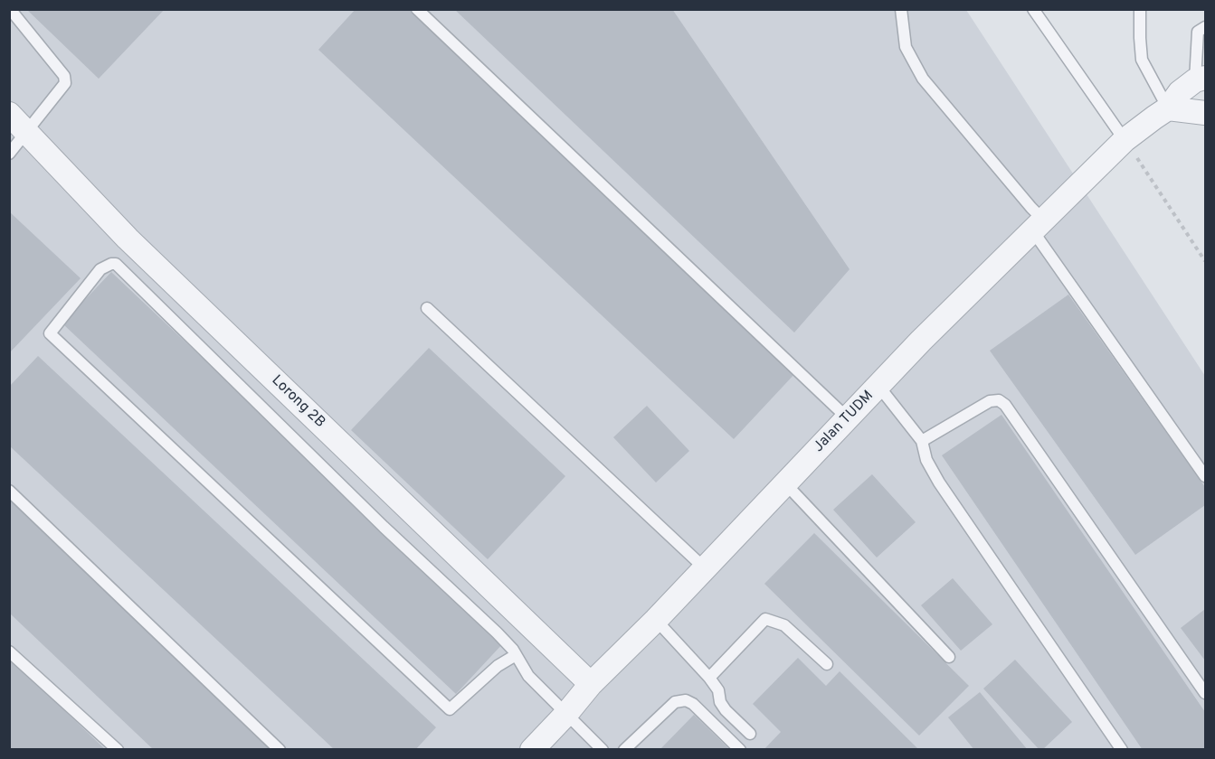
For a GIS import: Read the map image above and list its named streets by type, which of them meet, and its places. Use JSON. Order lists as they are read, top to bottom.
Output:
{
  "streets": {
    "street": ["Lorong 2B", "Jalan TUDM"]
  },
  "crossings": [
    ["Lorong 2B", "Jalan TUDM"]
  ]
}
